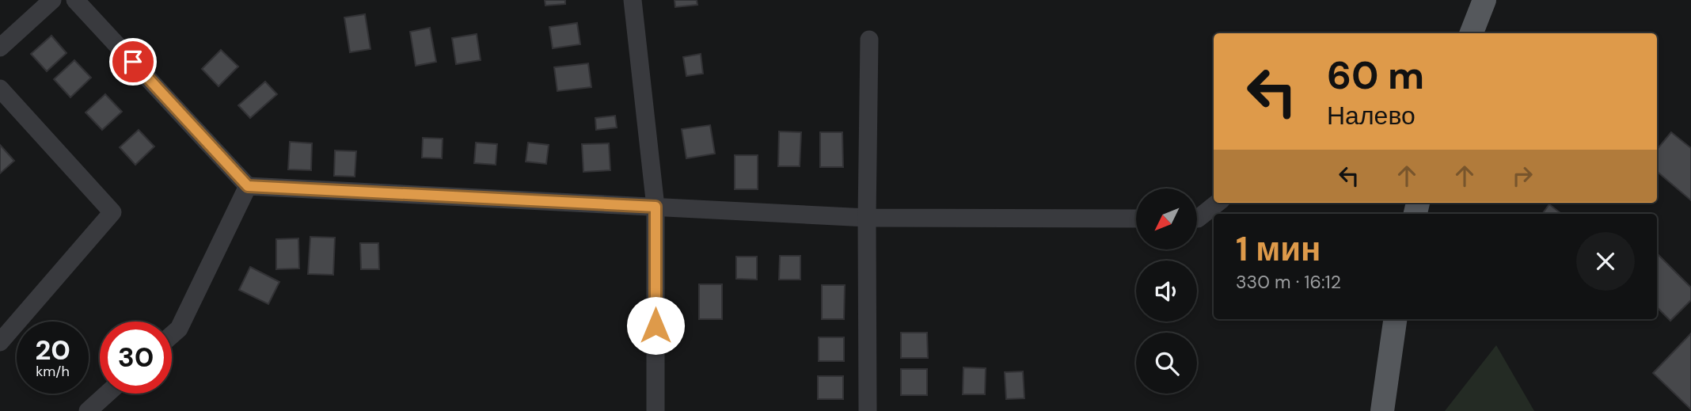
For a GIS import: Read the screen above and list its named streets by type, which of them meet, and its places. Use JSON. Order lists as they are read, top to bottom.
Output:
{
  "north": "bottom left",
  "page": {
    "turn": ["60 m", "Налево"],
    "heading": ["1 мин", "330 m · 16:12"],
    "speed": "20 km/h",
    "limit": "30"
  }
}
